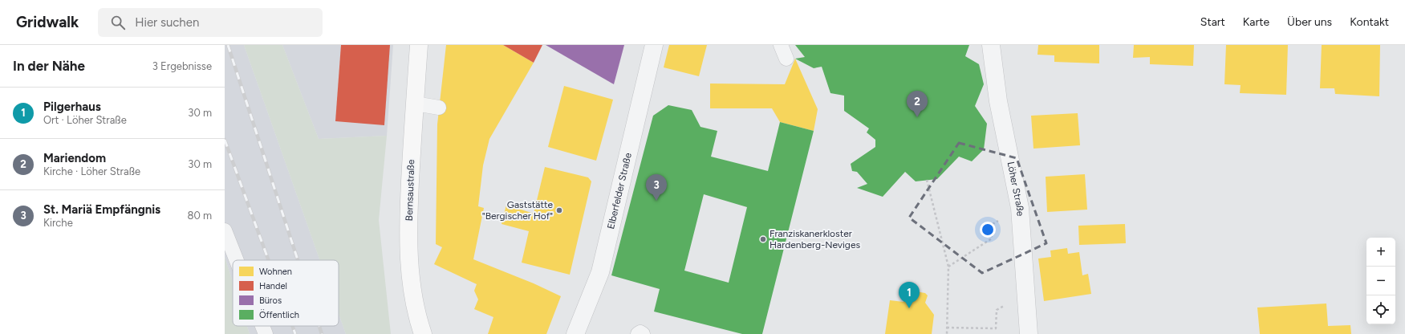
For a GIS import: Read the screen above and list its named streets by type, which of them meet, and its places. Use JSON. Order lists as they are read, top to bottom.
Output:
{
  "streets": {
    "main road": ["Bernsaustraße"],
    "street": ["Löher Straße", "Elberfelder Straße"]
  },
  "places": ["Gaststätte \"Bergischer Hof\"", "Franziskanerkloster Hardenberg-Neviges"],
  "legend": [
    "Wohnen",
    "Handel",
    "Büros",
    "Öffentlich"
  ],
  "page": {
    "header": "Gridwalk",
    "search": "Hier suchen",
    "nav": [
      "Start",
      "Karte",
      "Über uns",
      "Kontakt"
    ],
    "heading": ["In der Nähe", "3 Ergebnisse"],
    "list": [
      {
        "mark": "1",
        "name": "Pilgerhaus",
        "note": "Ort · Löher Straße",
        "value": "30 m"
      },
      {
        "mark": "2",
        "name": "Mariendom",
        "note": "Kirche · Löher Straße",
        "value": "30 m"
      },
      {
        "mark": "3",
        "name": "St. Mariä Empfängnis",
        "note": "Kirche",
        "value": "80 m"
      }
    ],
    "pins": ["2", "3", "1"],
    "map_buttons": ["+", "−"]
  }
}
